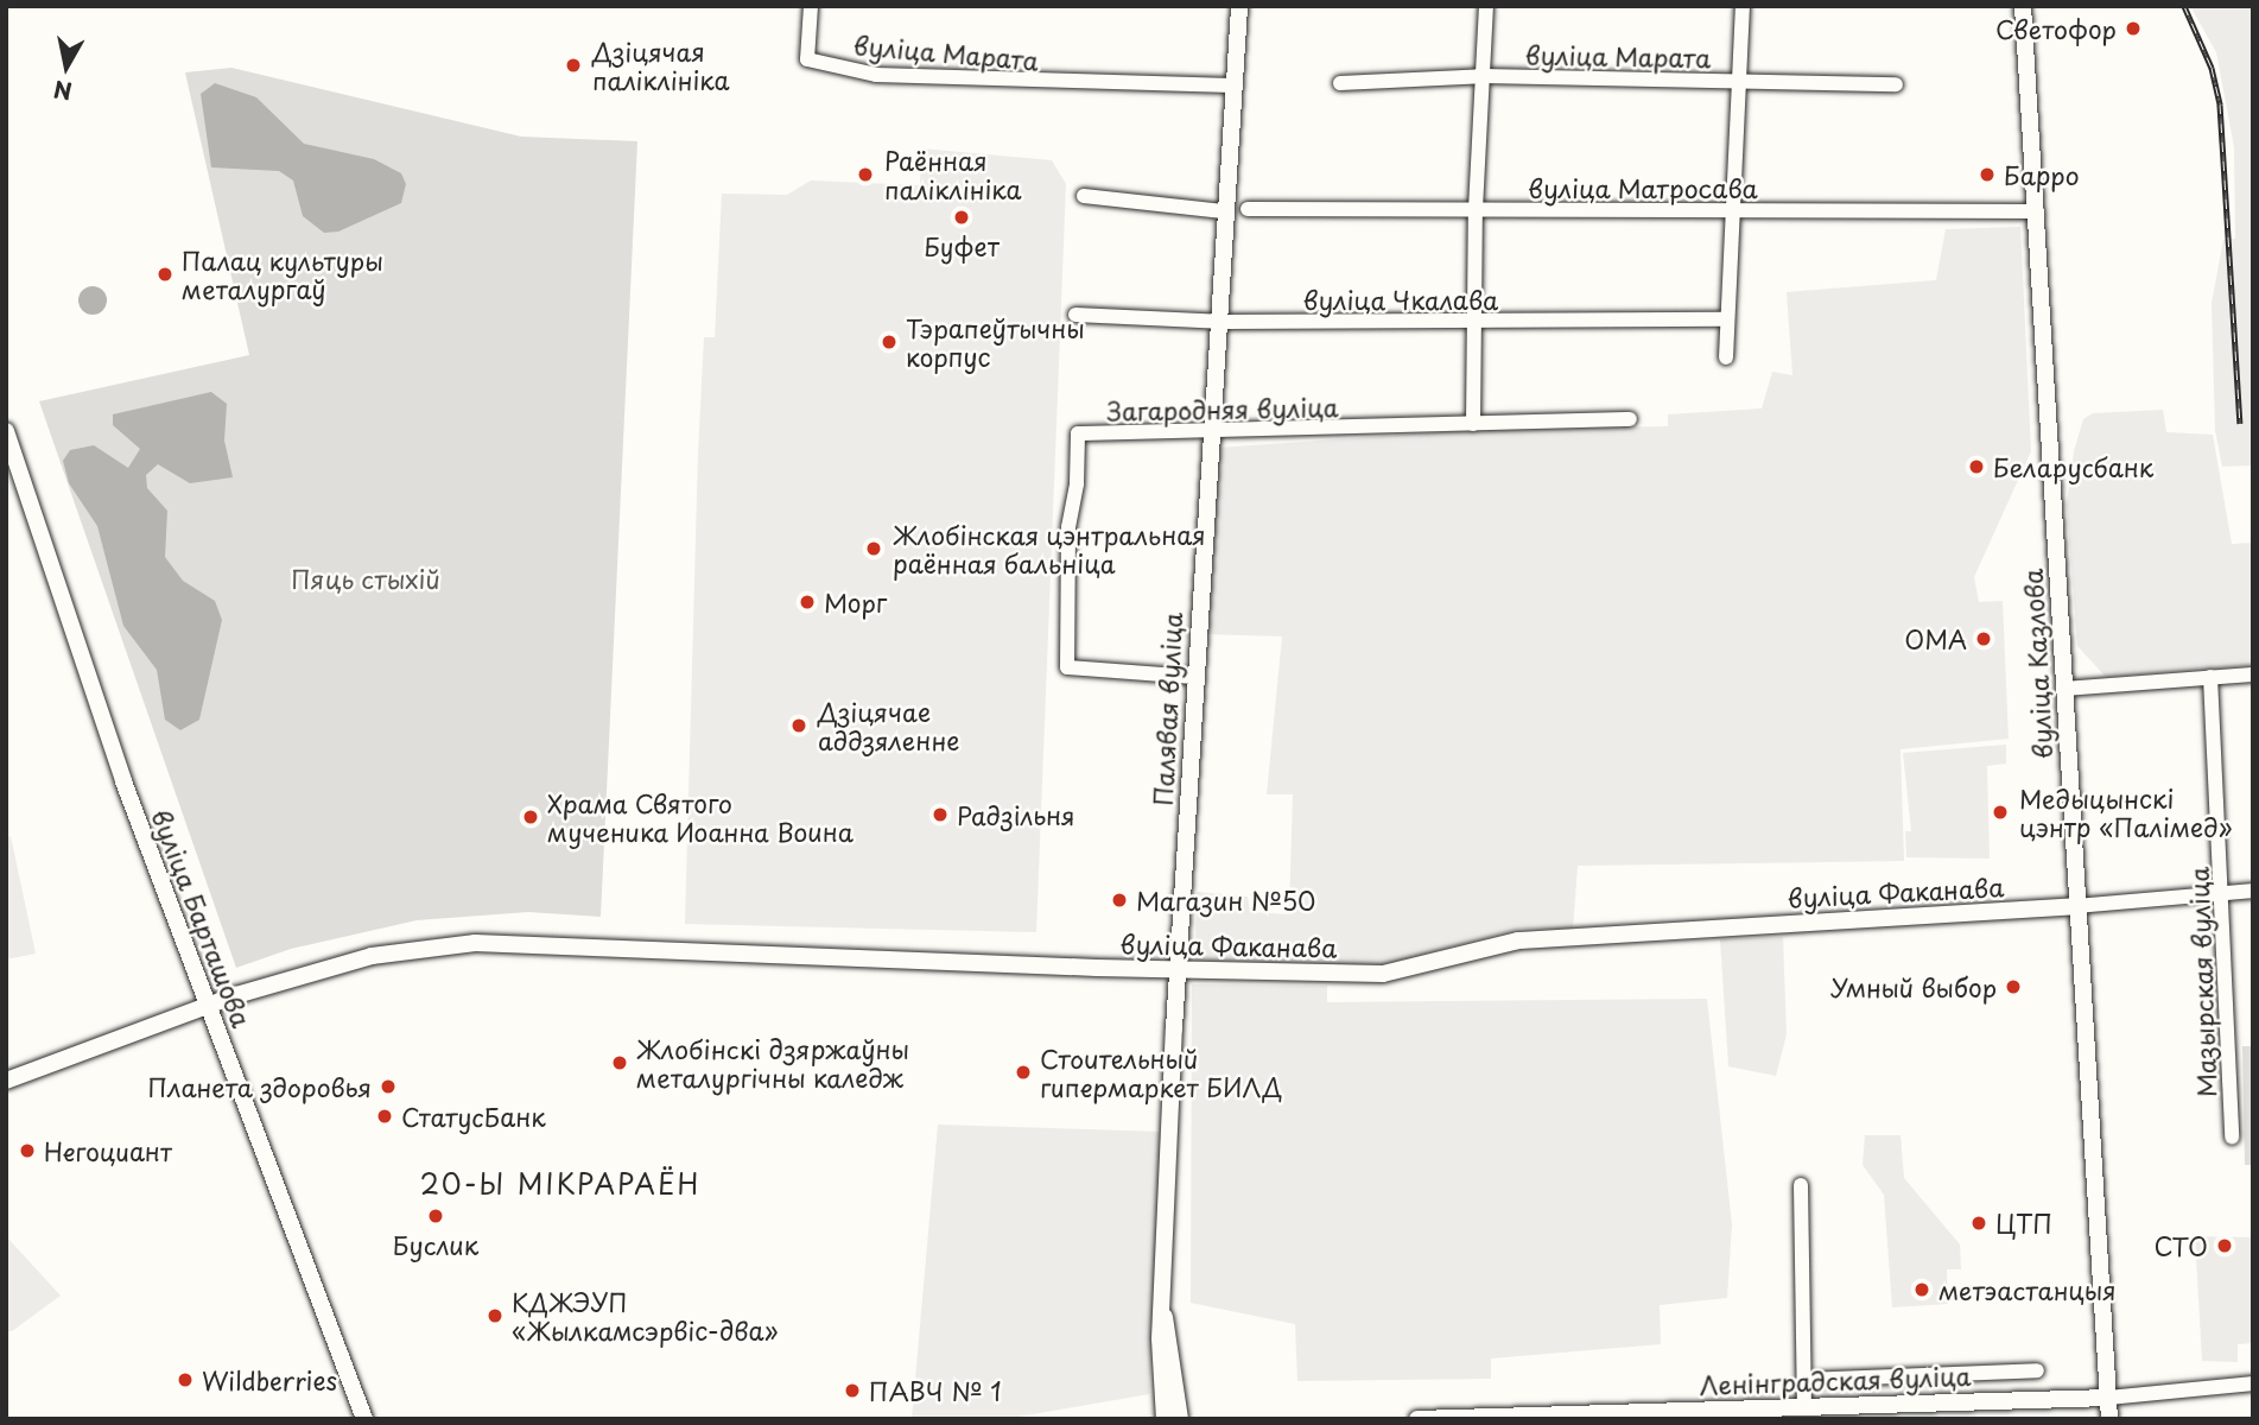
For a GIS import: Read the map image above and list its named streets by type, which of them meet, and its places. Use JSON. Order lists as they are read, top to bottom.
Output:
{
  "streets": {
    "main road": [
      "вуліца Казлова",
      "Палявая вуліца",
      "вуліца Факанава",
      "вуліца Барташова",
      "Ленінградская вуліца"
    ],
    "street": [
      "вуліца Марата",
      "вуліца Матросава",
      "вуліца Чкалава",
      "Загародняя вуліца",
      "Мазырская вуліца"
    ]
  },
  "crossings": [
    ["вуліца Марата", "Палявая вуліца"],
    ["вуліца Матросава", "вуліца Казлова"],
    ["вуліца Чкалава", "Палявая вуліца"],
    ["Загародняя вуліца", "Палявая вуліца"],
    ["вуліца Казлова", "вуліца Факанава"],
    ["вуліца Казлова", "Ленінградская вуліца"],
    ["Палявая вуліца", "вуліца Факанава"],
    ["вуліца Факанава", "вуліца Барташова"],
    ["вуліца Факанава", "Мазырская вуліца"]
  ],
  "districts": ["20-Ы МІКРАРАЁН"],
  "parks": ["Пяць стыхій"],
  "places": [
    "Светофор",
    "Дзіцячая паліклініка",
    "Раённая паліклініка",
    "Барро",
    "Буфет",
    "Палац культуры металургаў",
    "Тэрапеўтычны корпус",
    "Беларусбанк",
    "Жлобінская цэнтральная раённая бальніца",
    "Морг",
    "ОМА",
    "Дзіцячае аддзяленне",
    "Медыцынскі цэнтр «Палімед»",
    "Радзільня",
    "Храма Святого мученика Иоанна Воина",
    "Магазин №50",
    "Умный выбор",
    "Жлобінскі дзяржаўны металургічны каледж",
    "Стоительный гипермаркет БИЛД",
    "Планета здоровья",
    "СтатусБанк",
    "Негоциант",
    "Буслик",
    "ЦТП",
    "СТО",
    "метэастанцыя",
    "КДЖЭУП «Жылкамсэрвіс-два»",
    "Wildberries",
    "ПАВЧ № 1"
  ],
  "north": "bottom"
}
